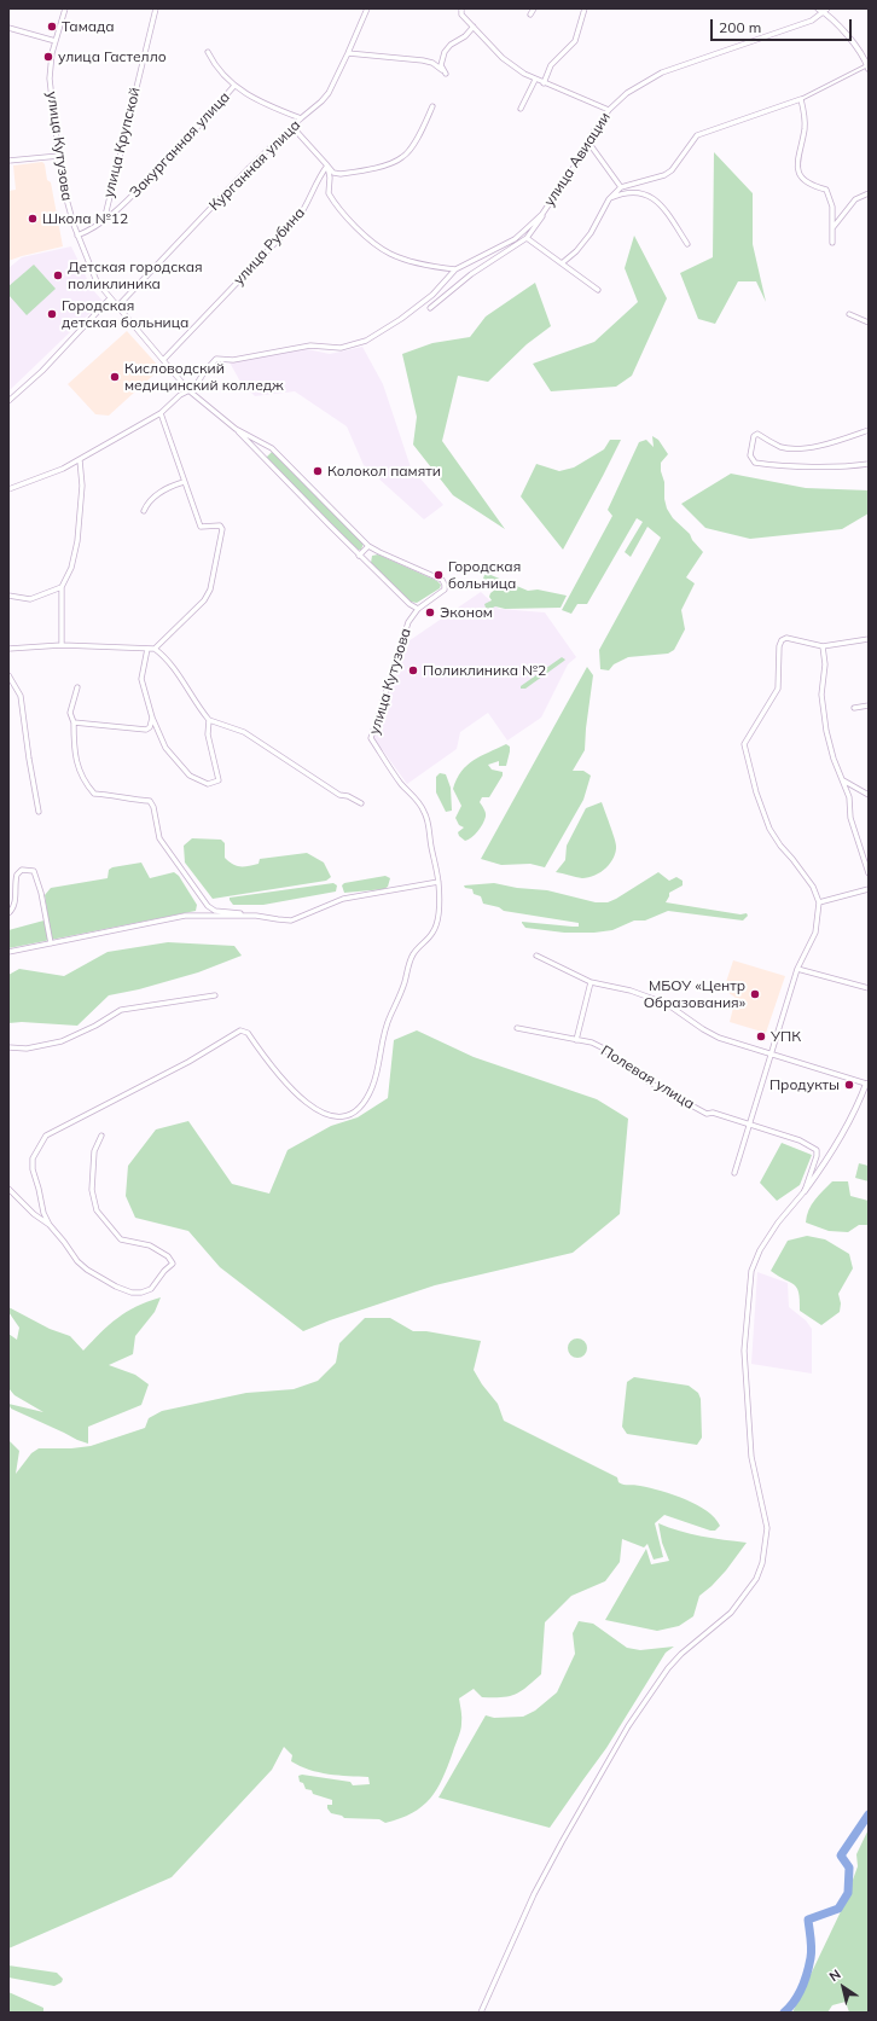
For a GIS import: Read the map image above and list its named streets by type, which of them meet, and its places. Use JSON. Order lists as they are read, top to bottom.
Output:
{
  "streets": {
    "street": [
      "улица Крупской",
      "Закурганная улица",
      "улица Кутузова",
      "улица Авиации",
      "Курганная улица",
      "улица Рубина",
      "Полевая улица"
    ]
  },
  "crossings": [
    ["улица Крупской", "Закурганная улица"],
    ["Закурганная улица", "улица Кутузова"],
    ["улица Кутузова", "улица Авиации"],
    ["улица Кутузова", "Курганная улица"],
    ["улица Кутузова", "улица Рубина"]
  ],
  "places": [
    "Тамада",
    "улица Гастелло",
    "Школа №12",
    "Детская городская поликлиника",
    "Городская детская больница",
    "Кисловодский медицинский колледж",
    "Колокол памяти",
    "Городская больница",
    "Эконом",
    "Поликлиника №2",
    "МБОУ «Центр Образования»",
    "УПК",
    "Продукты"
  ],
  "scale_bar": "200 m",
  "north": "top left"
}
